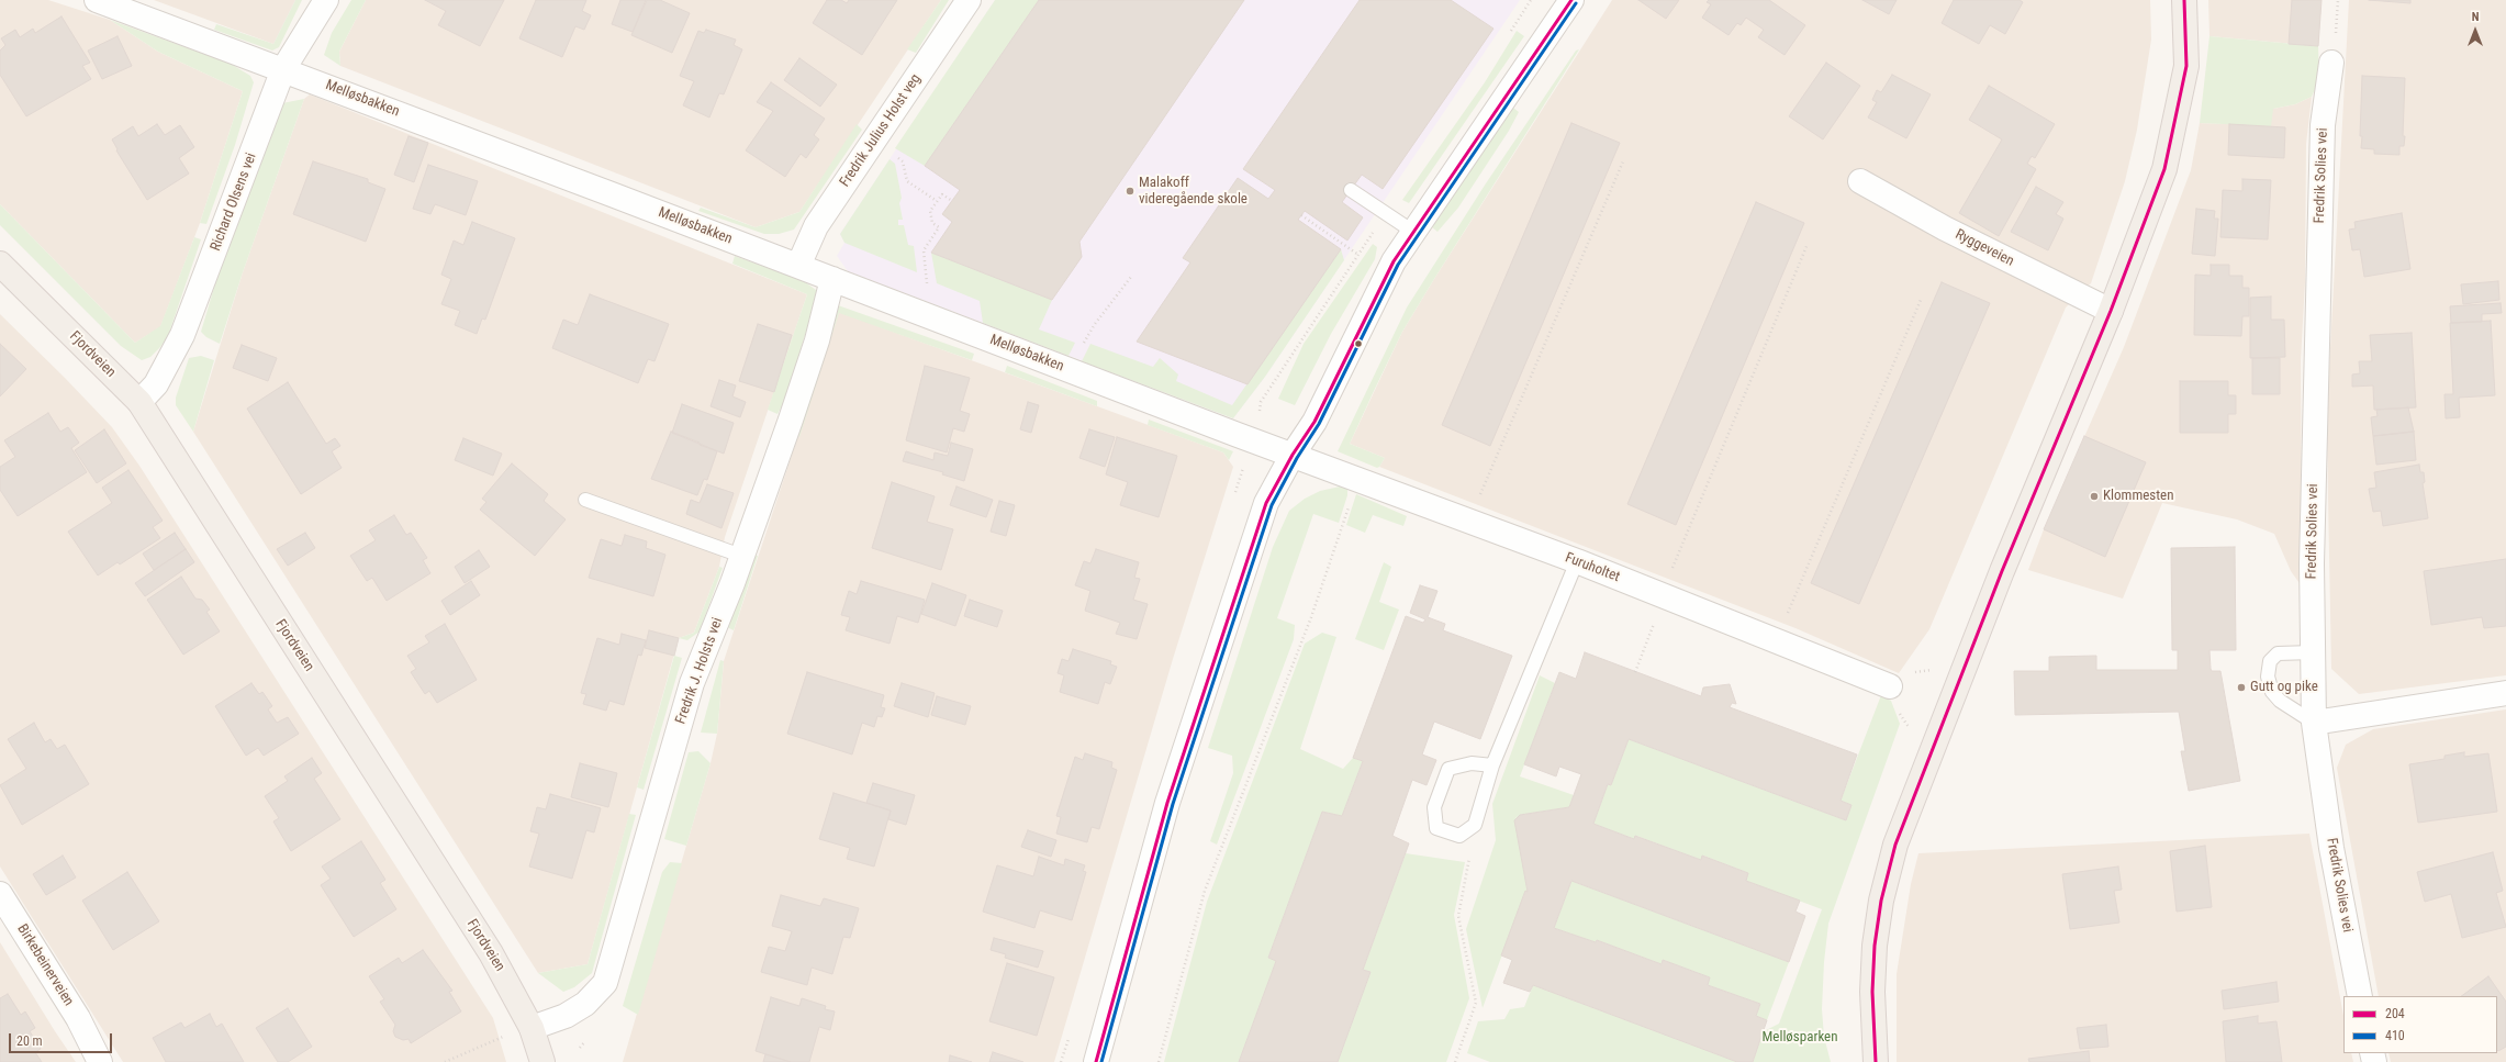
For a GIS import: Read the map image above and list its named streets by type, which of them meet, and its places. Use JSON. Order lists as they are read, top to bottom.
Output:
{
  "streets": {
    "main road": ["Fjordveien"],
    "street": [
      "Melløsbakken",
      "Fredrik Julius Holst veg",
      "Fredrik Solies vei",
      "Richard Olsens vei",
      "Ryggeveien",
      "Furuholtet",
      "Fredrik J. Holsts vei",
      "Birkebeinerveien"
    ]
  },
  "crossings": [
    ["Melløsbakken", "Fredrik Julius Holst veg"],
    ["Melløsbakken", "Richard Olsens vei"],
    ["Melløsbakken", "Furuholtet"],
    ["Melløsbakken", "Fredrik J. Holsts vei"],
    ["Richard Olsens vei", "Fjordveien"],
    ["Fjordveien", "Fredrik J. Holsts vei"]
  ],
  "parks": ["Melløsparken"],
  "places": ["Malakoff videregående skole", "Klommesten", "Gutt og pike"],
  "lines": ["transit line 204", "transit line 410"],
  "legend": ["204", "410"],
  "scale_bar": "20 m",
  "north": "top"
}
